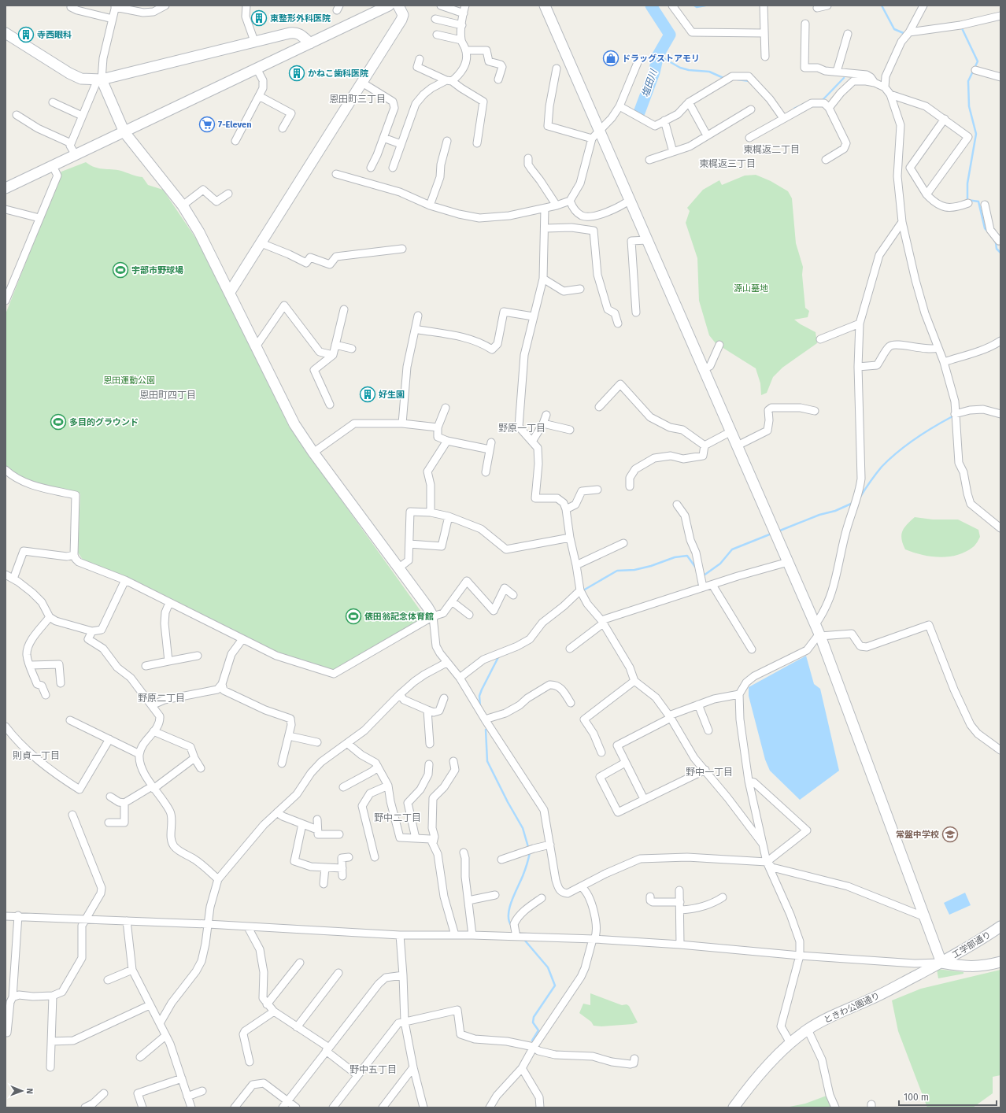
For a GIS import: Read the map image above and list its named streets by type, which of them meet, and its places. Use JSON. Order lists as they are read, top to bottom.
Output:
{
  "streets": {
    "street": ["工学部通り", "ときわ公園通り"]
  },
  "crossings": [
    ["工学部通り", "ときわ公園通り"]
  ],
  "districts": [
    "恩田町三丁目",
    "東梶返二丁目",
    "東梶返三丁目",
    "恩田町四丁目",
    "野原一丁目",
    "野原二丁目",
    "則貞一丁目",
    "野中一丁目",
    "野中二丁目",
    "野中五丁目"
  ],
  "water": ["塩田川"],
  "parks": ["源山墓地", "恩田運動公園"],
  "places": {
    "building": [
      "東整形外科医院",
      "寺西眼科",
      "かねこ歯科医院",
      "好生園"
    ],
    "shop": ["ドラッグストアモリ"],
    "supermarket": ["7-Eleven"],
    "sports": ["宇部市野球場", "多目的グラウンド", "俵田翁記念体育館"],
    "school or university": ["常盤中学校"]
  },
  "scale_bar": "100 m",
  "north": "right"
}
